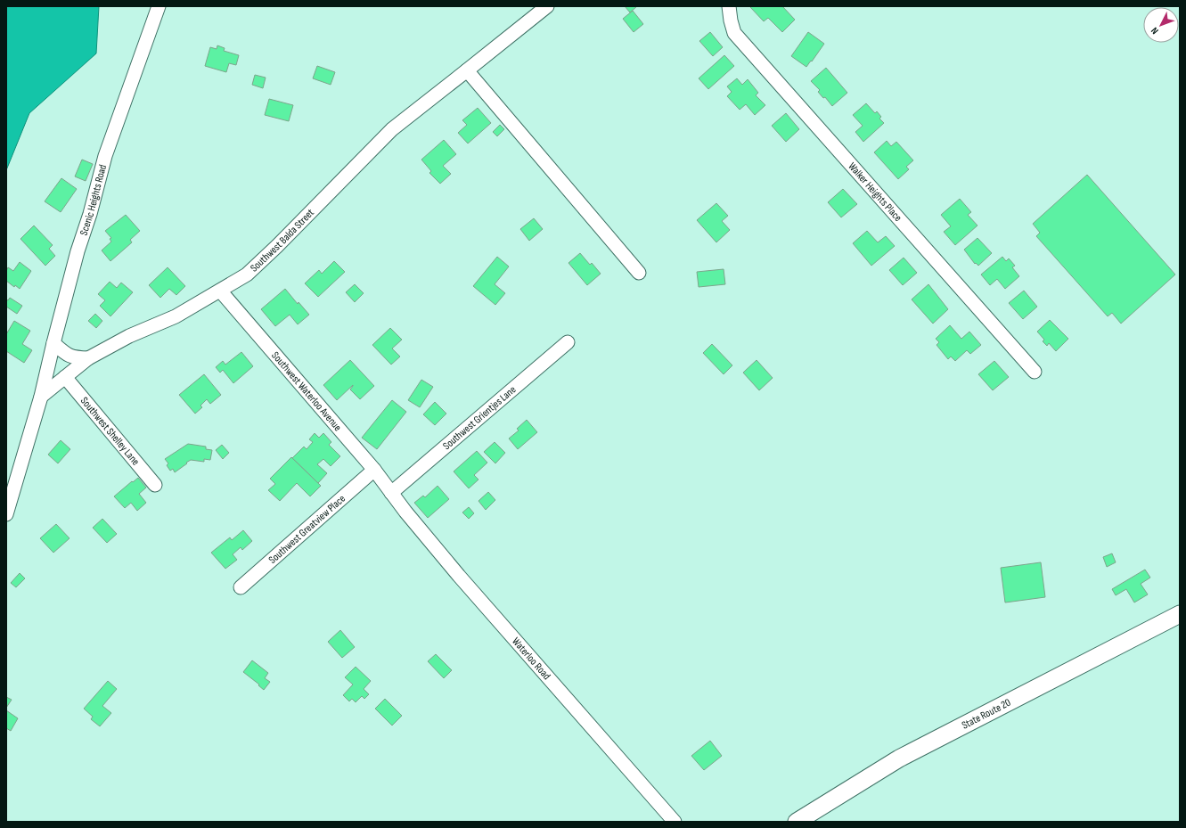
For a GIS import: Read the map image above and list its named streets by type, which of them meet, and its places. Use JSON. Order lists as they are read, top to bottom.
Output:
{
  "streets": {
    "main road": ["State Route 20"],
    "street": [
      "Walker Heights Place",
      "Scenic Heights Road",
      "Southwest Balda Street",
      "Southwest Waterloo Avenue",
      "Southwest Grientjes Lane",
      "Southwest Shelley Lane",
      "Southwest Greatview Place",
      "Waterloo Road"
    ]
  },
  "crossings": [
    ["Scenic Heights Road", "Southwest Balda Street"],
    ["Southwest Balda Street", "Southwest Waterloo Avenue"],
    ["Southwest Balda Street", "Southwest Shelley Lane"],
    ["Southwest Waterloo Avenue", "Southwest Grientjes Lane"],
    ["Southwest Waterloo Avenue", "Southwest Greatview Place"],
    ["Southwest Waterloo Avenue", "Waterloo Road"],
    ["Southwest Grientjes Lane", "Waterloo Road"]
  ],
  "north": "bottom left"
}
